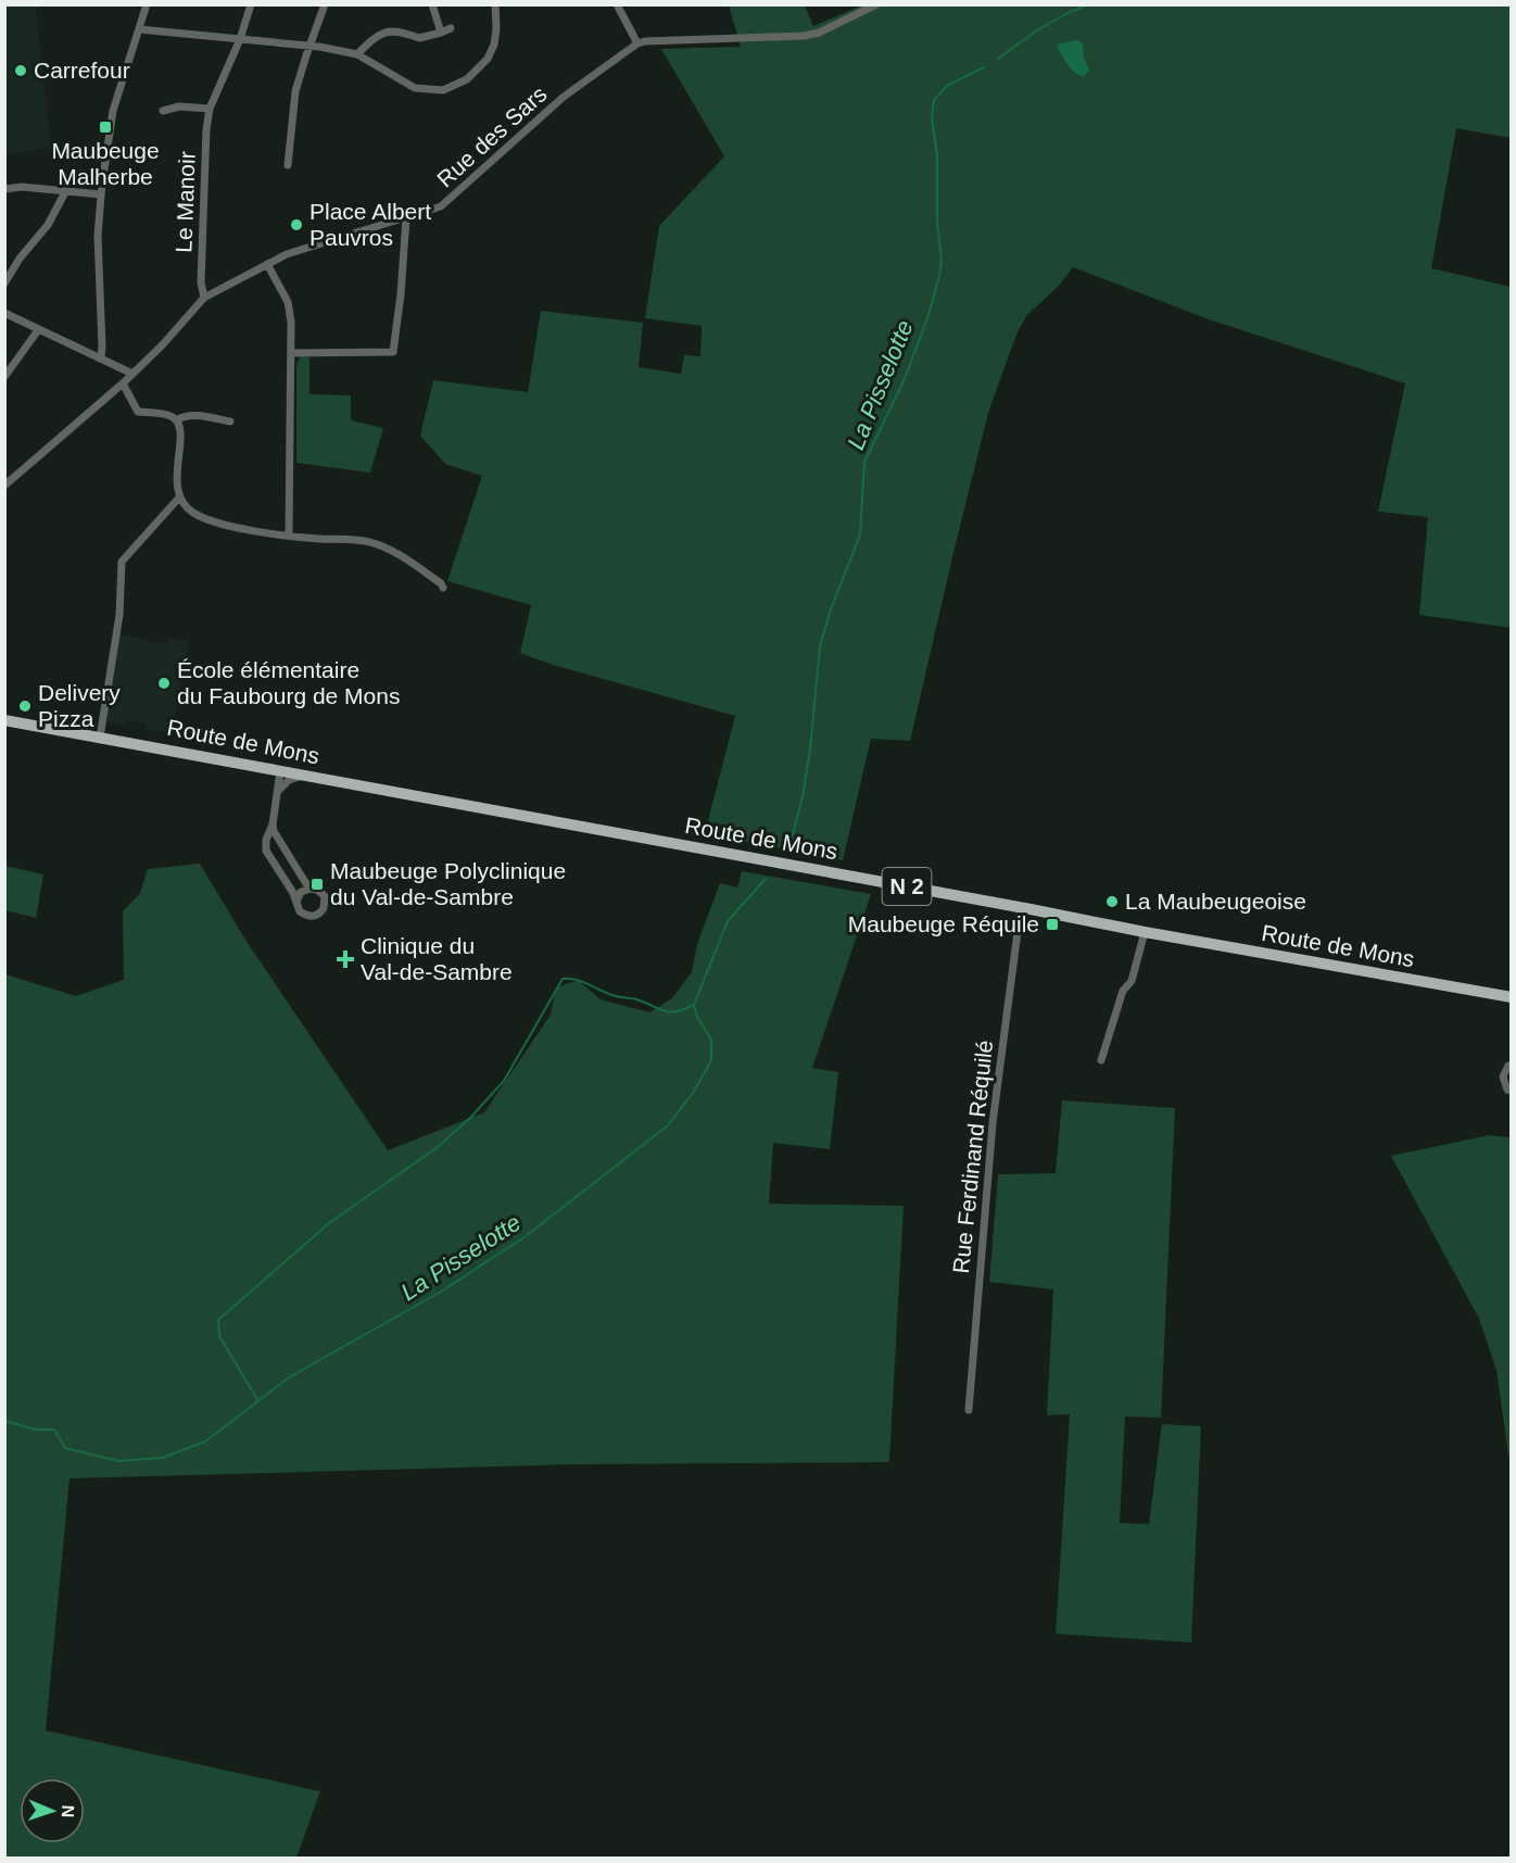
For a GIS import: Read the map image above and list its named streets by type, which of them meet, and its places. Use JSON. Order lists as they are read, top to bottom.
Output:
{
  "streets": {
    "main road": ["Route de Mons", "N 2"],
    "street": ["Rue des Sars", "Le Manoir", "Rue Ferdinand Réquilé"]
  },
  "crossings": [
    ["Rue des Sars", "Le Manoir"],
    ["Route de Mons", "Rue Ferdinand Réquilé"]
  ],
  "water": ["La Pisselotte"],
  "places": {
    "other": [
      "Carrefour",
      "Place Albert Pauvros",
      "École élémentaire du Faubourg de Mons",
      "Delivery Pizza",
      "La Maubeugeoise"
    ],
    "transit": ["Maubeuge Malherbe", "Maubeuge Polyclinique du Val-de-Sambre", "Maubeuge Réquile"],
    "health": ["Clinique du Val-de-Sambre"]
  },
  "north": "right"
}
